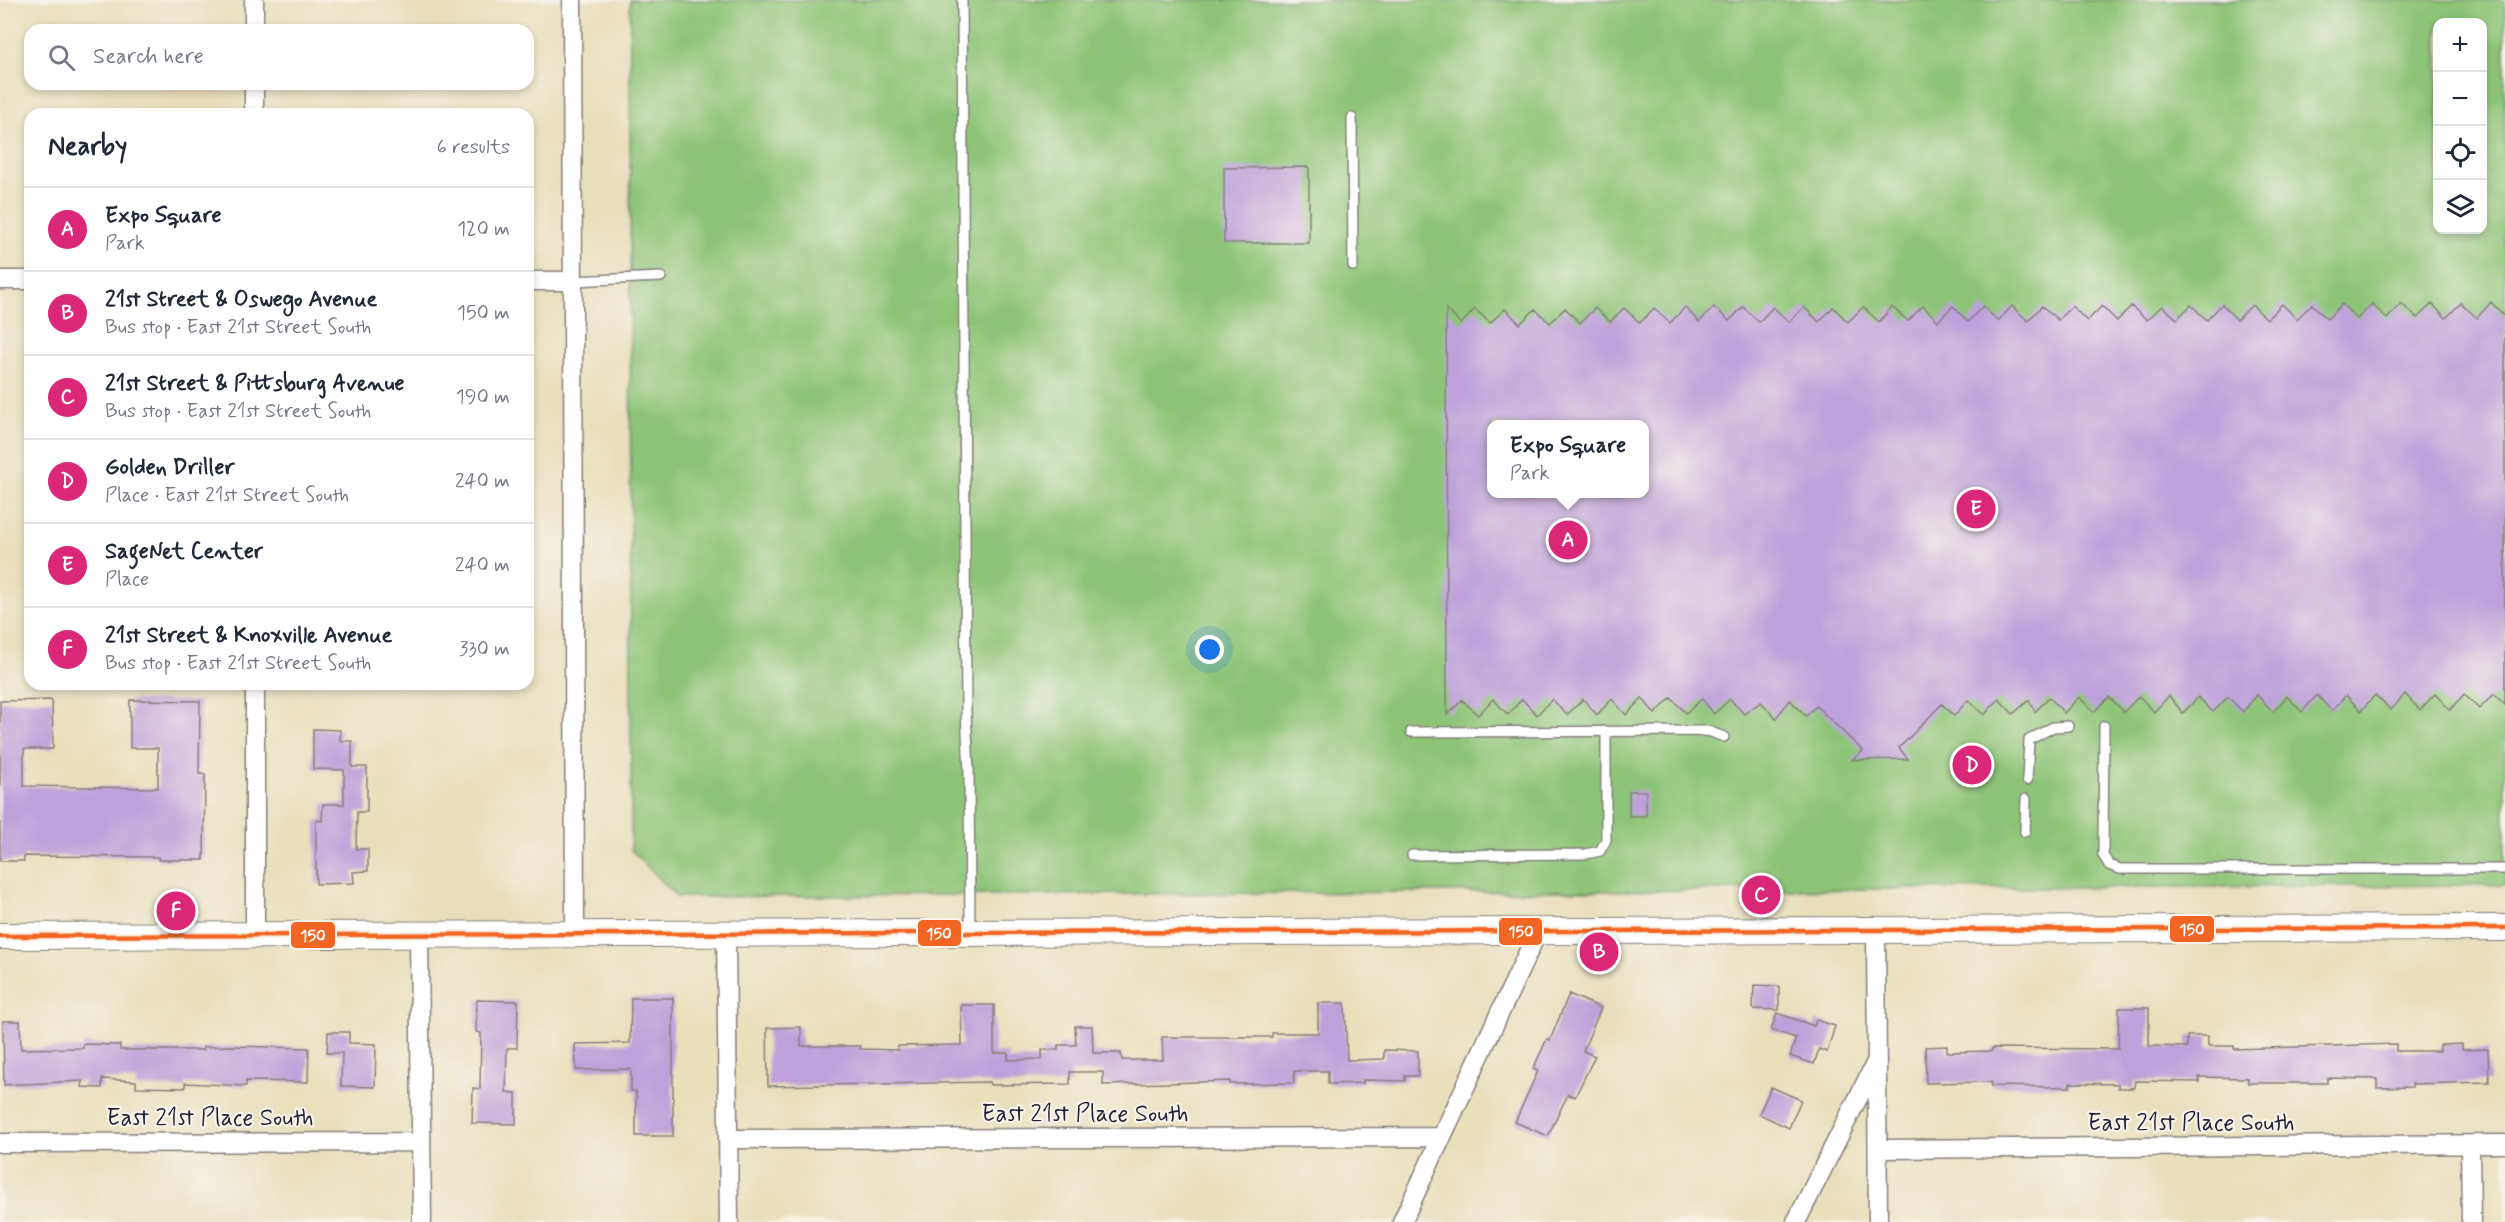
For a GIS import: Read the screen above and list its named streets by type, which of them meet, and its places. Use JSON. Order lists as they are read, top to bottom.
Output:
{
  "streets": {
    "street": ["East 21st Place South"]
  },
  "lines": ["transit line 150"],
  "page": {
    "map_buttons": ["+", "−"],
    "search": "Search here",
    "heading": ["Nearby", "6 results"],
    "list": [
      {
        "mark": "A",
        "name": "Expo Square",
        "note": "Park",
        "value": "120 m"
      },
      {
        "mark": "B",
        "name": "21st Street & Oswego Avenue",
        "note": "Bus stop · East 21st Street South",
        "value": "150 m"
      },
      {
        "mark": "C",
        "name": "21st Street & Pittsburg Avenue",
        "note": "Bus stop · East 21st Street South",
        "value": "190 m"
      },
      {
        "mark": "D",
        "name": "Golden Driller",
        "note": "Place · East 21st Street South",
        "value": "240 m"
      },
      {
        "mark": "E",
        "name": "SageNet Center",
        "note": "Place",
        "value": "240 m"
      },
      {
        "mark": "F",
        "name": "21st Street & Knoxville Avenue",
        "note": "Bus stop · East 21st Street South",
        "value": "330 m"
      }
    ],
    "popup": ["Expo Square", "Park"],
    "pins": [
      "E",
      "A",
      "D",
      "C",
      "F",
      "B"
    ]
  }
}
